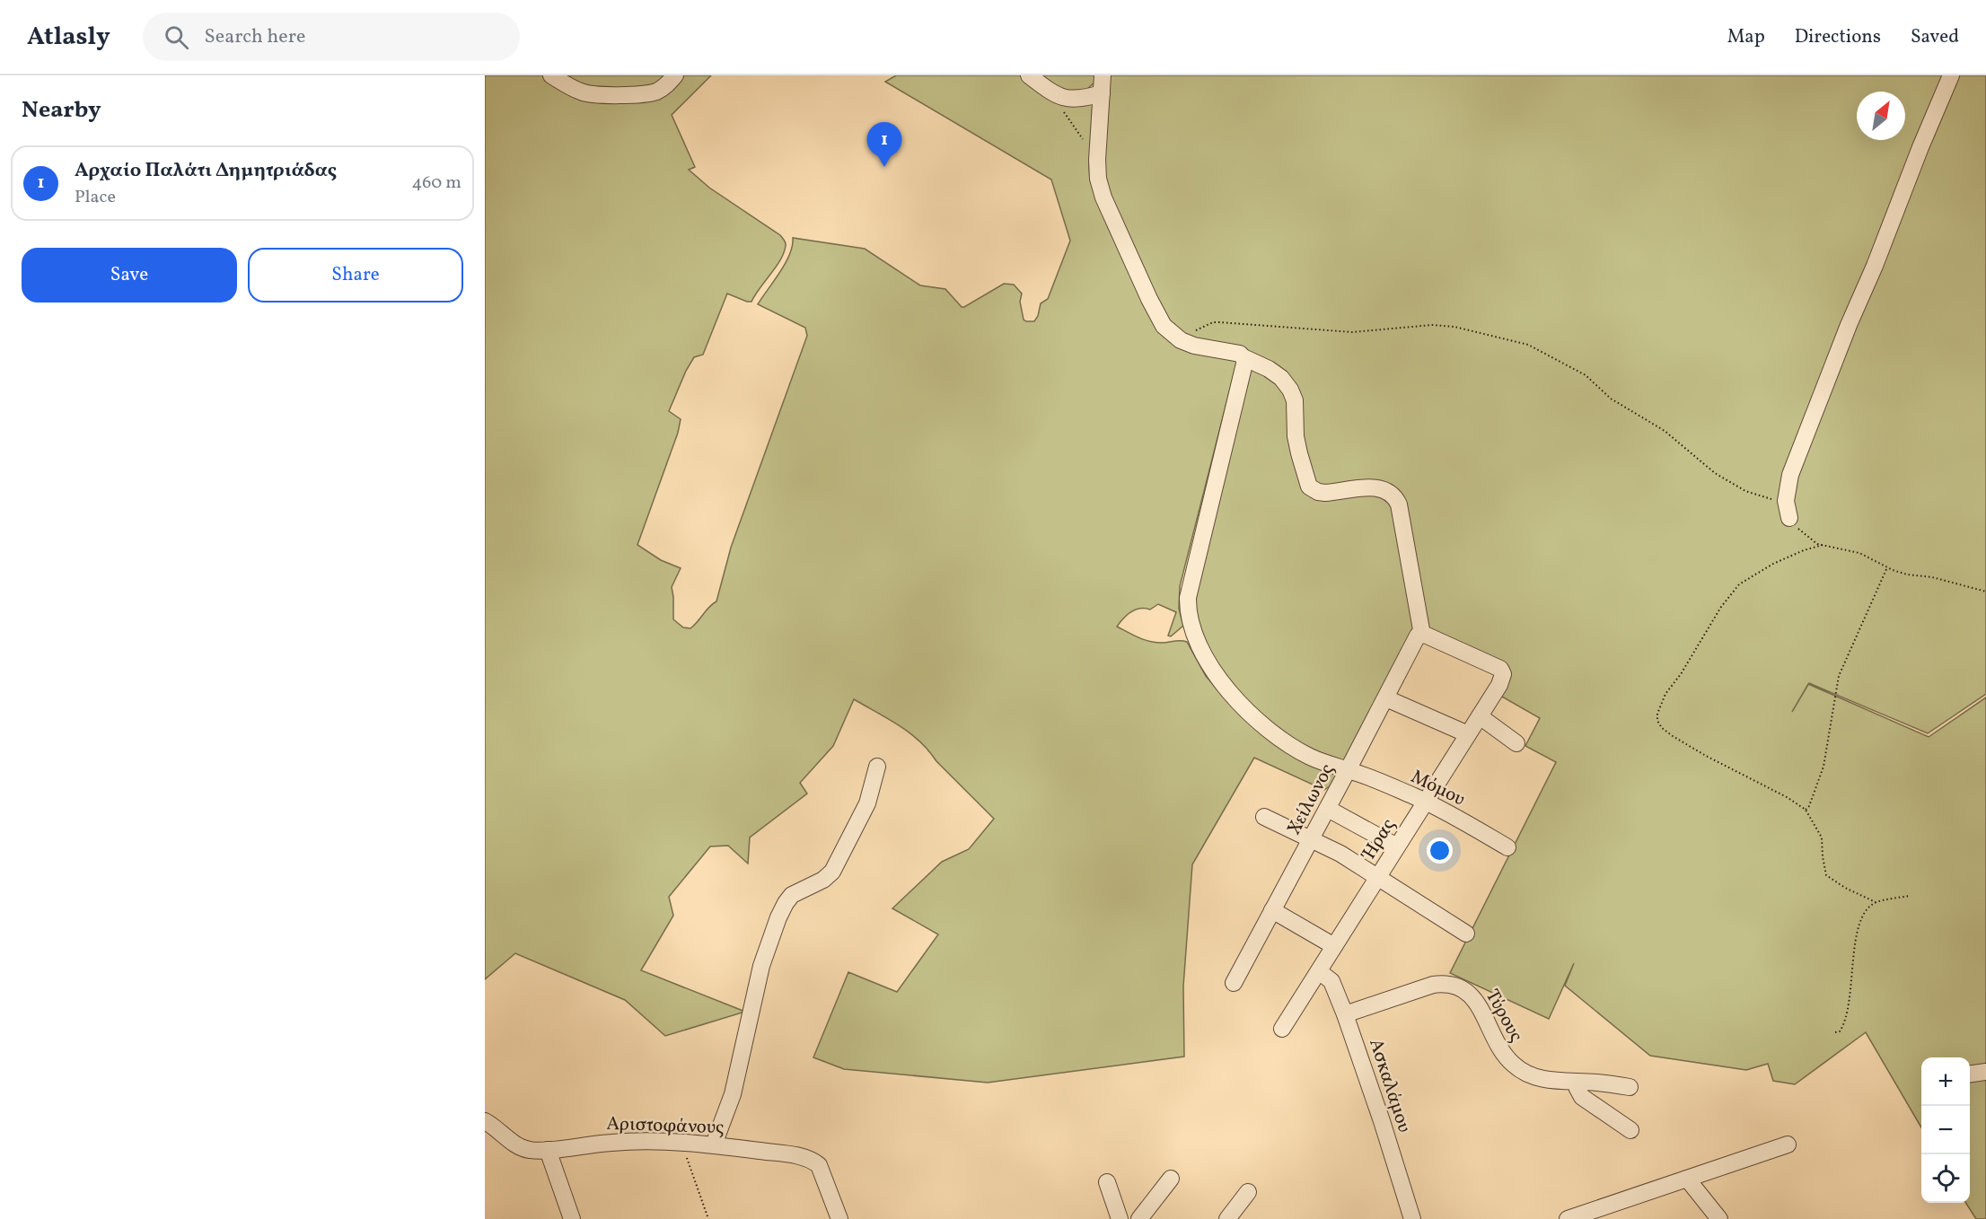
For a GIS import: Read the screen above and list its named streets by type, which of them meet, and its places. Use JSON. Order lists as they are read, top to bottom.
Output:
{
  "streets": {
    "street": [
      "Μόμου",
      "Χείλωνος",
      "Ήρας",
      "Τύρους",
      "Ασκαλάμου",
      "Αριστοφάνους"
    ]
  },
  "crossings": [
    ["Μόμου", "Χείλωνος"],
    ["Μόμου", "Ήρας"],
    ["Χείλωνος", "Ήρας"],
    ["Ήρας", "Ασκαλάμου"],
    ["Τύρους", "Ασκαλάμου"]
  ],
  "north": "top right",
  "page": {
    "header": "Atlasly",
    "search": "Search here",
    "nav": ["Map", "Directions", "Saved"],
    "heading": "Nearby",
    "pins": "1",
    "list": [
      {
        "mark": "1",
        "name": "Αρχαίο Παλάτι Δημητριάδας",
        "note": "Place",
        "value": "460 m"
      }
    ],
    "buttons": ["Save", "Share"],
    "map_buttons": ["+", "−"]
  }
}
